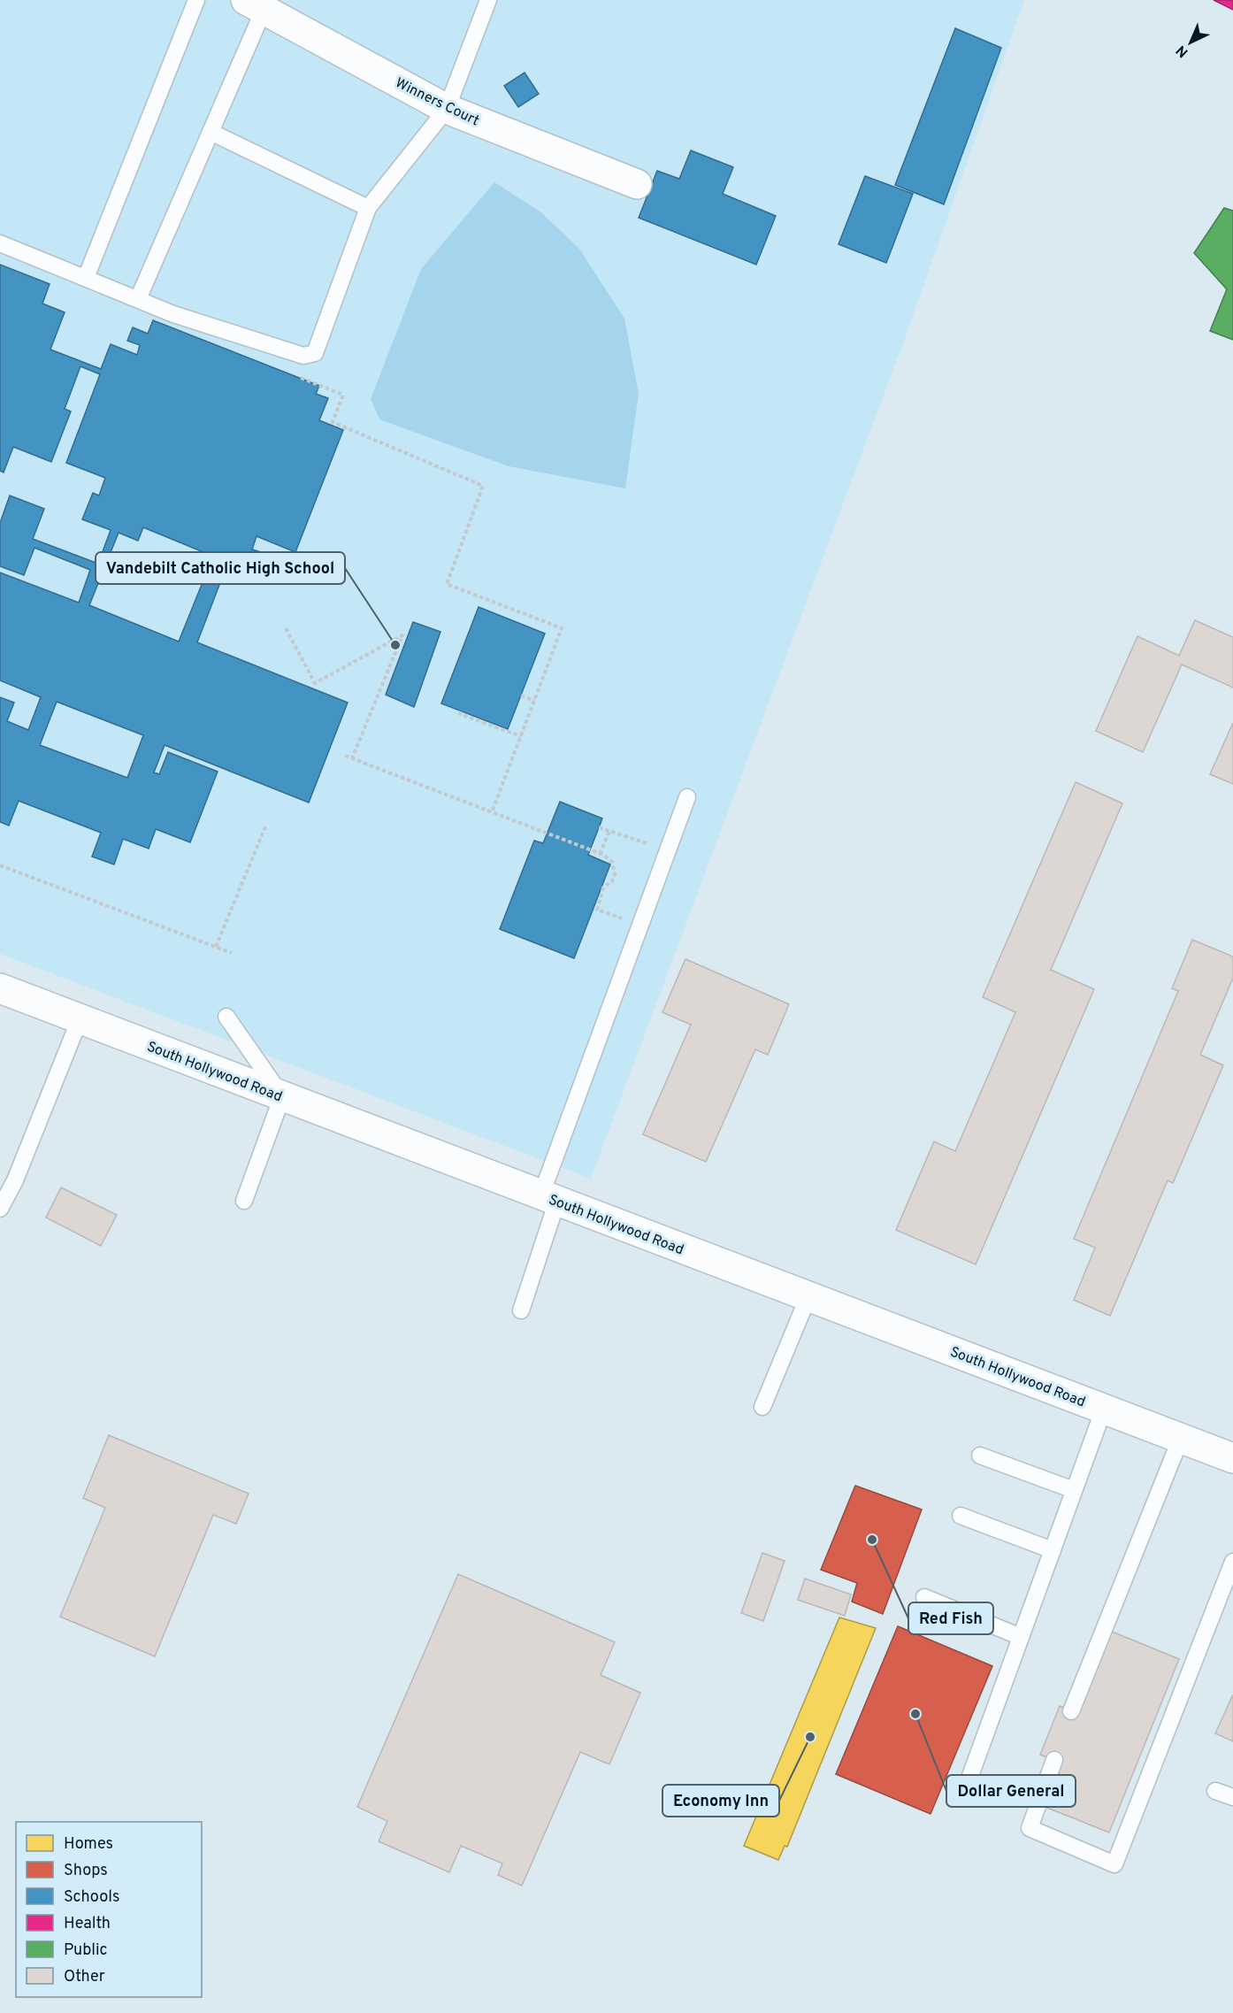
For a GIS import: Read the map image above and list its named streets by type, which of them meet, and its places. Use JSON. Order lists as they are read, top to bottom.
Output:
{
  "streets": {
    "main road": ["Winners Court", "South Hollywood Road"]
  },
  "places": [
    "Vandebilt Catholic High School",
    "Red Fish",
    "Dollar General",
    "Economy Inn"
  ],
  "legend": [
    "Homes",
    "Shops",
    "Schools",
    "Health",
    "Public",
    "Other"
  ],
  "north": "bottom left"
}
